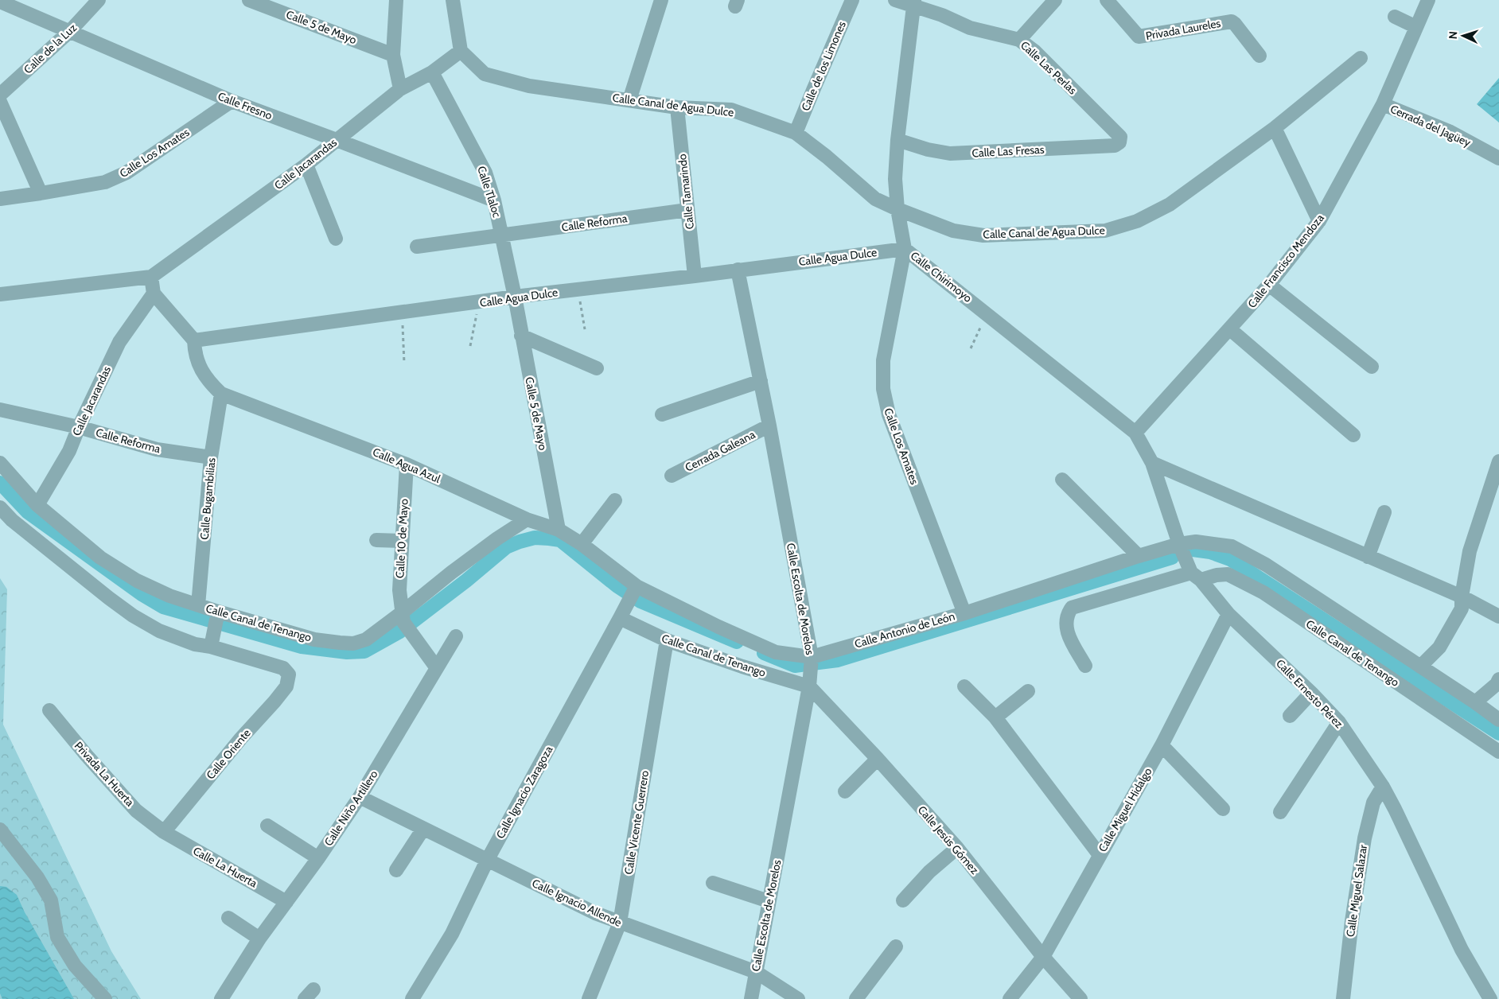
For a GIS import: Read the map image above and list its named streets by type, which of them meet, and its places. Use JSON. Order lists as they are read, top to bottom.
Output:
{
  "streets": {
    "street": [
      "Calle 5 de Mayo",
      "Privada Laureles",
      "Calle de la Luz",
      "Calle de los Limones",
      "Calle Las Perlas",
      "Calle Canal de Agua Dulce",
      "Calle Fresno",
      "Cerrada del Jagüey",
      "Calle Las Fresas",
      "Calle Los Amates",
      "Calle Jacarandas",
      "Calle Tlaloc",
      "Calle Tamarindo",
      "Calle Reforma",
      "Calle Agua Dulce",
      "Calle Francisco Mendoza",
      "Calle Chirimoyo",
      "Cerrada Galeana",
      "Calle Agua Azul",
      "Calle Bugambilias",
      "Calle 10 de Mayo",
      "Calle Escolta de Morelos",
      "Calle Canal de Tenango",
      "Calle Antonio de León",
      "Calle Ernesto Pérez",
      "Calle Oriente",
      "Privada La Huerta",
      "Calle Ignacio Zaragoza",
      "Calle Niño Artillero",
      "Calle Miguel Hidalgo",
      "Calle Vicente Guerrero",
      "Calle Jesús Gómez",
      "Calle La Huerta",
      "Calle Miguel Salazar",
      "Calle Ignacio Allende"
    ]
  },
  "crossings": [
    ["Calle 5 de Mayo", "Calle Tlaloc"],
    ["Calle 5 de Mayo", "Calle Agua Dulce"],
    ["Calle 5 de Mayo", "Calle Agua Azul"],
    ["Calle de la Luz", "Calle Fresno"],
    ["Calle de los Limones", "Calle Canal de Agua Dulce"],
    ["Calle Las Perlas", "Calle Las Fresas"],
    ["Calle Las Perlas", "Calle Chirimoyo"],
    ["Calle Canal de Agua Dulce", "Calle Jacarandas"],
    ["Calle Canal de Agua Dulce", "Calle Tamarindo"],
    ["Calle Canal de Agua Dulce", "Calle Chirimoyo"],
    ["Calle Fresno", "Calle Los Amates"],
    ["Calle Fresno", "Calle Jacarandas"],
    ["Calle Fresno", "Calle Tlaloc"],
    ["Cerrada del Jagüey", "Calle Francisco Mendoza"],
    ["Calle Las Fresas", "Calle Chirimoyo"],
    ["Calle Los Amates", "Calle Agua Dulce"],
    ["Calle Los Amates", "Calle Chirimoyo"],
    ["Calle Los Amates", "Calle Antonio de León"],
    ["Calle Jacarandas", "Calle Tlaloc"],
    ["Calle Jacarandas", "Calle Reforma"],
    ["Calle Jacarandas", "Calle Canal de Tenango"],
    ["Calle Tlaloc", "Calle Reforma"],
    ["Calle Tlaloc", "Calle Agua Dulce"],
    ["Calle Tamarindo", "Calle Reforma"],
    ["Calle Tamarindo", "Calle Agua Dulce"],
    ["Calle Reforma", "Calle Bugambilias"],
    ["Calle Agua Dulce", "Calle Chirimoyo"],
    ["Calle Agua Dulce", "Calle Agua Azul"],
    ["Calle Agua Dulce", "Calle Escolta de Morelos"],
    ["Calle Francisco Mendoza", "Calle Chirimoyo"],
    ["Calle Francisco Mendoza", "Calle Ernesto Pérez"],
    ["Calle Chirimoyo", "Calle Ernesto Pérez"],
    ["Cerrada Galeana", "Calle Escolta de Morelos"],
    ["Calle Agua Azul", "Calle Bugambilias"],
    ["Calle Agua Azul", "Calle 10 de Mayo"],
    ["Calle Agua Azul", "Calle Canal de Tenango"],
    ["Calle Agua Azul", "Calle Antonio de León"],
    ["Calle Agua Azul", "Calle Ignacio Zaragoza"],
    ["Calle Bugambilias", "Calle Canal de Tenango"],
    ["Calle 10 de Mayo", "Calle Canal de Tenango"],
    ["Calle Escolta de Morelos", "Calle Canal de Tenango"],
    ["Calle Escolta de Morelos", "Calle Antonio de León"],
    ["Calle Escolta de Morelos", "Calle Jesús Gómez"],
    ["Calle Escolta de Morelos", "Calle Ignacio Allende"],
    ["Calle Canal de Tenango", "Calle Antonio de León"],
    ["Calle Canal de Tenango", "Calle Ernesto Pérez"],
    ["Calle Canal de Tenango", "Calle Oriente"],
    ["Calle Canal de Tenango", "Calle Ignacio Zaragoza"],
    ["Calle Canal de Tenango", "Calle Vicente Guerrero"],
    ["Calle Canal de Tenango", "Calle Jesús Gómez"],
    ["Calle Antonio de León", "Calle Ernesto Pérez"],
    ["Calle Antonio de León", "Calle Ignacio Zaragoza"],
    ["Calle Ernesto Pérez", "Calle Miguel Hidalgo"],
    ["Calle Ernesto Pérez", "Calle Miguel Salazar"],
    ["Calle Oriente", "Privada La Huerta"],
    ["Calle Oriente", "Calle La Huerta"],
    ["Privada La Huerta", "Calle La Huerta"],
    ["Calle Ignacio Zaragoza", "Calle Ignacio Allende"],
    ["Calle Niño Artillero", "Calle La Huerta"],
    ["Calle Niño Artillero", "Calle Ignacio Allende"],
    ["Calle Miguel Hidalgo", "Calle Jesús Gómez"],
    ["Calle Vicente Guerrero", "Calle Ignacio Allende"]
  ],
  "north": "left"
}
